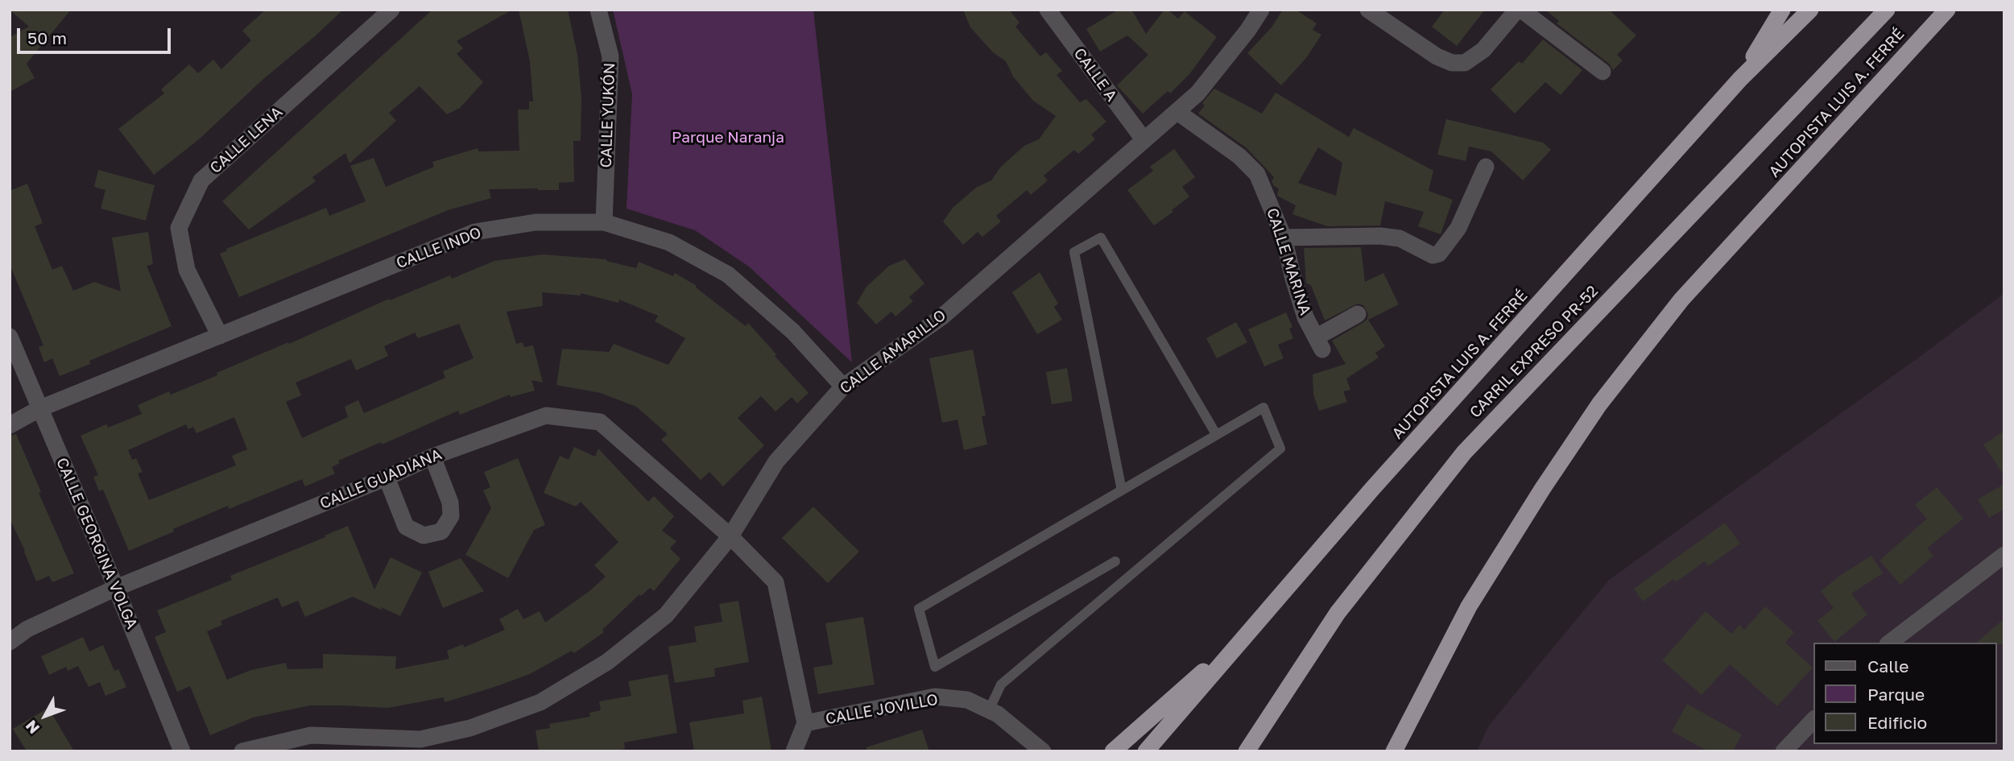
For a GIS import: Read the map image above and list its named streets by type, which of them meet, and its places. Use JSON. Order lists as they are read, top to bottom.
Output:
{
  "streets": {
    "highway": ["AUTOPISTA LUIS A. FERRÉ", "CARRIL EXPRESO PR-52"],
    "street": [
      "CALLE A",
      "CALLE YUKÓN",
      "CALLE LENA",
      "CALLE INDO",
      "CALLE MARINA",
      "CALLE AMARILLO",
      "CALLE GUADIANA",
      "CALLE GEORGINA VOLGA",
      "CALLE JOVILLO"
    ]
  },
  "crossings": [
    ["CALLE A", "CALLE AMARILLO"],
    ["CALLE YUKÓN", "CALLE INDO"],
    ["CALLE LENA", "CALLE INDO"],
    ["CALLE INDO", "CALLE AMARILLO"],
    ["CALLE INDO", "CALLE GEORGINA VOLGA"],
    ["CALLE MARINA", "CALLE AMARILLO"],
    ["CALLE AMARILLO", "CALLE GUADIANA"],
    ["CALLE GUADIANA", "CALLE GEORGINA VOLGA"]
  ],
  "parks": ["Parque Naranja"],
  "legend": ["Calle", "Parque", "Edificio"],
  "scale_bar": "50 m",
  "north": "bottom left"
}
